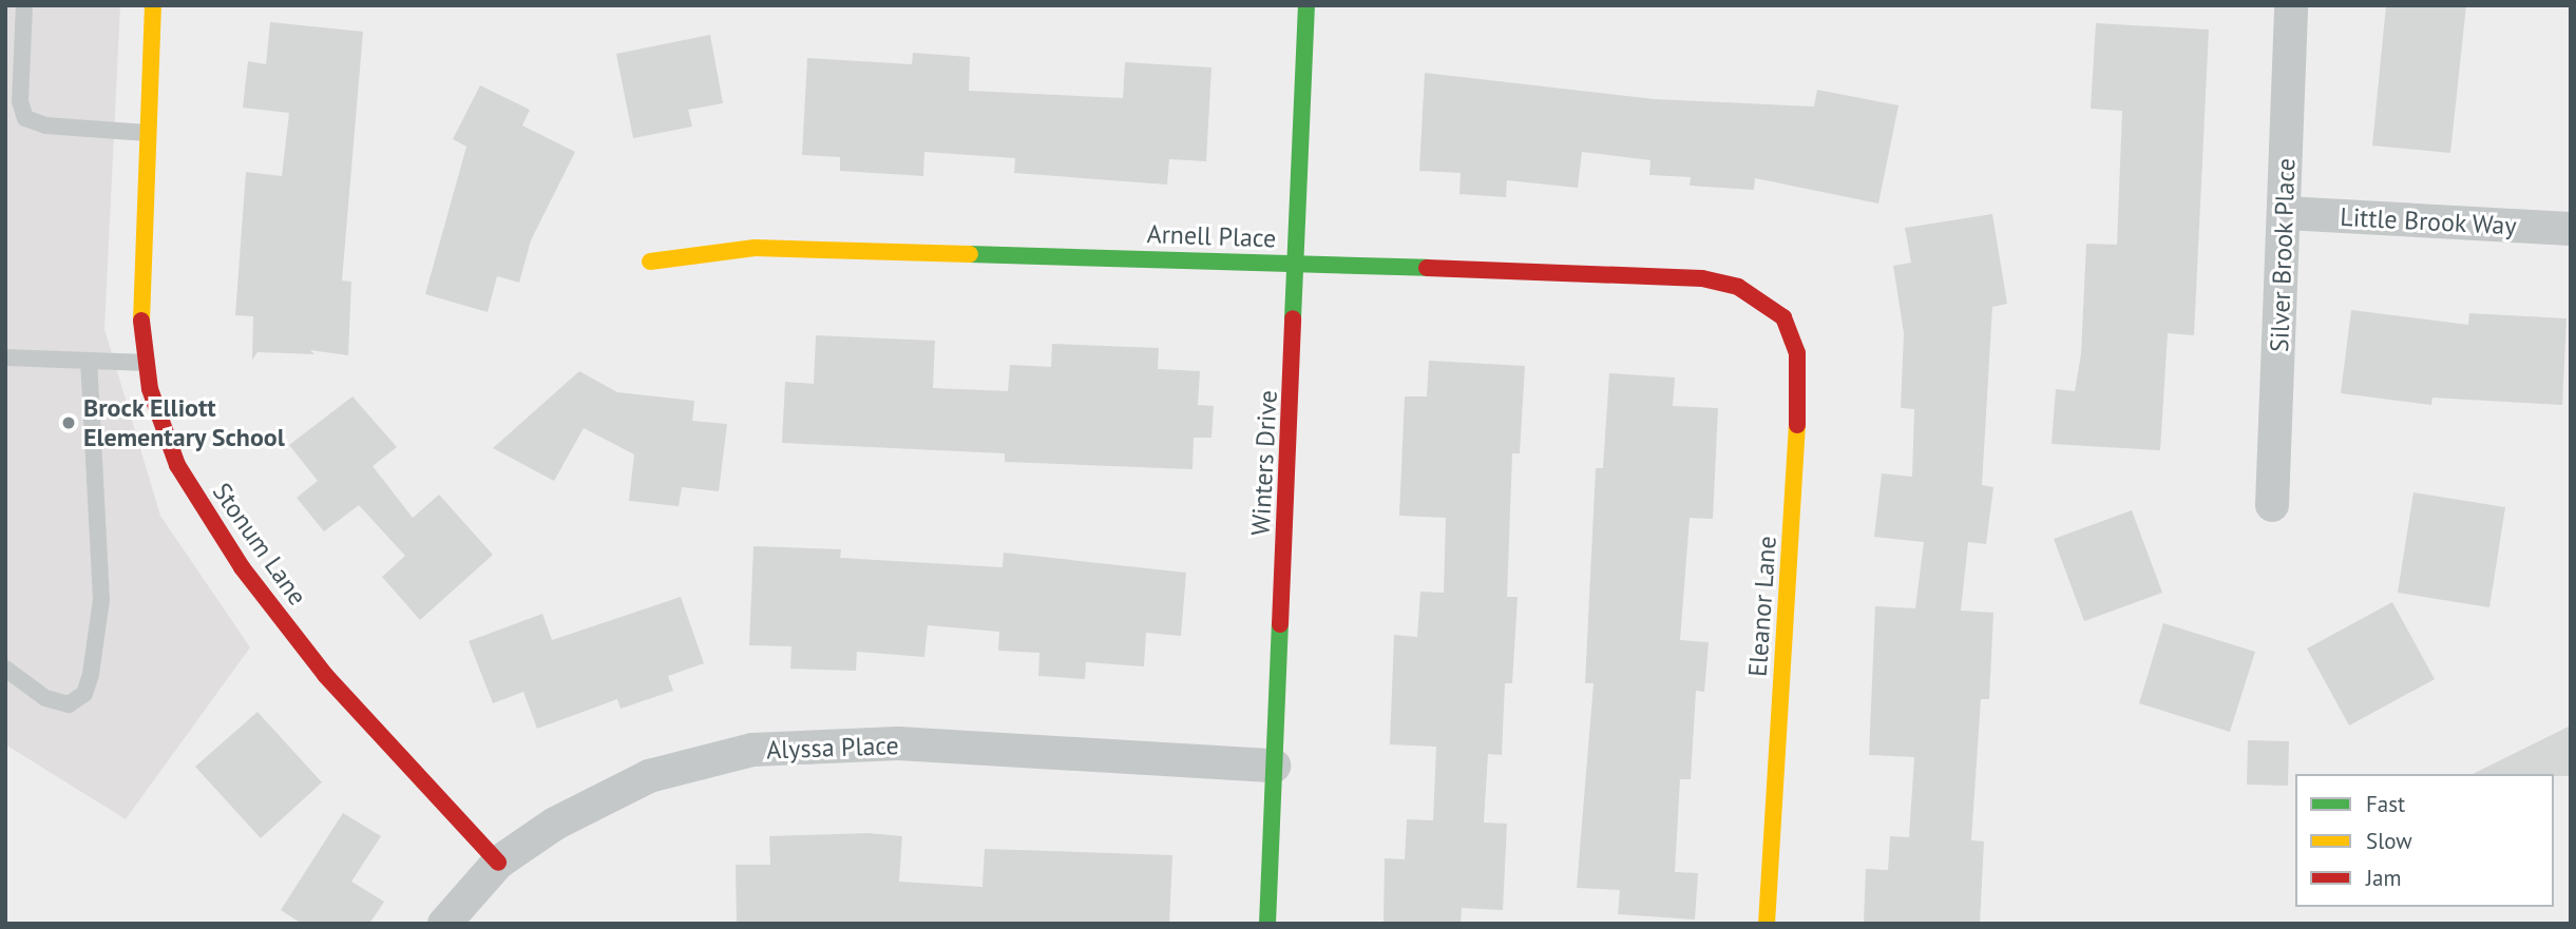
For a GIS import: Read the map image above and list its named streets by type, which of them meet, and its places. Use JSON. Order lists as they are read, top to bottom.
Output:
{
  "streets": {
    "street": [
      "Little Brook Way",
      "Arnell Place",
      "Silver Brook Place",
      "Winters Drive",
      "Stonum Lane",
      "Eleanor Lane",
      "Alyssa Place"
    ]
  },
  "crossings": [
    ["Little Brook Way", "Silver Brook Place"],
    ["Arnell Place", "Winters Drive"],
    ["Arnell Place", "Eleanor Lane"],
    ["Winters Drive", "Alyssa Place"],
    ["Stonum Lane", "Alyssa Place"]
  ],
  "places": ["Brock Elliott Elementary School"],
  "legend": ["Fast", "Slow", "Jam"]
}
